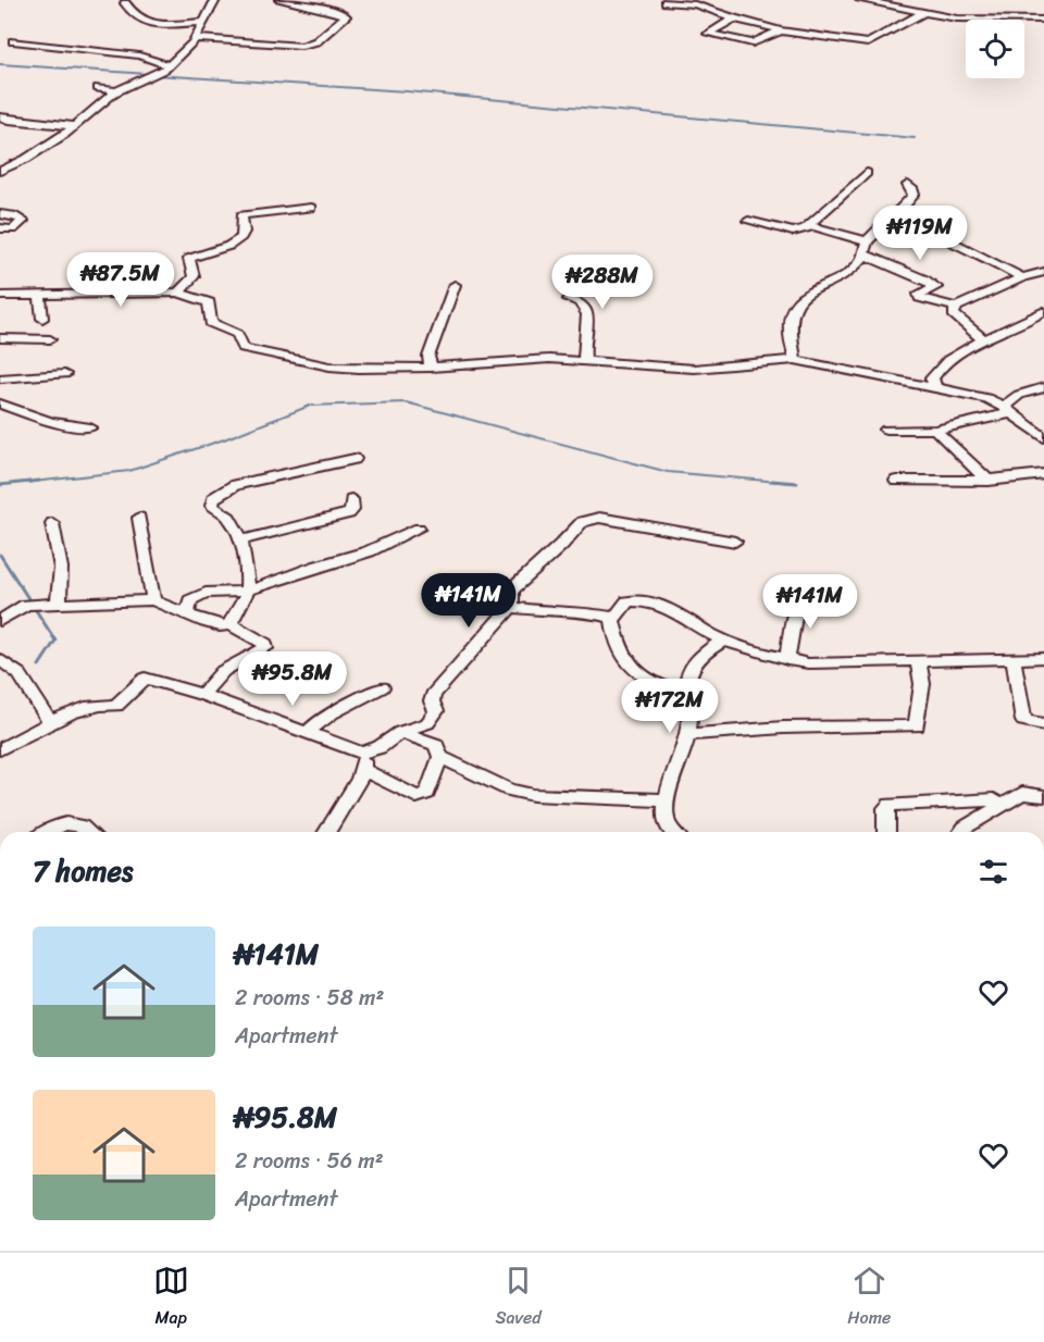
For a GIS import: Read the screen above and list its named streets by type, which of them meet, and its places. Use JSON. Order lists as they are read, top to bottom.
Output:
{
  "page": {
    "price": [
      "₦119M",
      "₦87.5M",
      "₦288M",
      "₦141M",
      "₦141M",
      "₦95.8M",
      "₦172M"
    ],
    "heading": "7 homes",
    "list": [
      {
        "name": "₦141M",
        "note": "2 rooms · 58 m² · Apartment"
      },
      {
        "name": "₦95.8M",
        "note": "2 rooms · 56 m² · Apartment"
      }
    ],
    "tabs": ["Map", "Saved", "Home"]
  }
}
